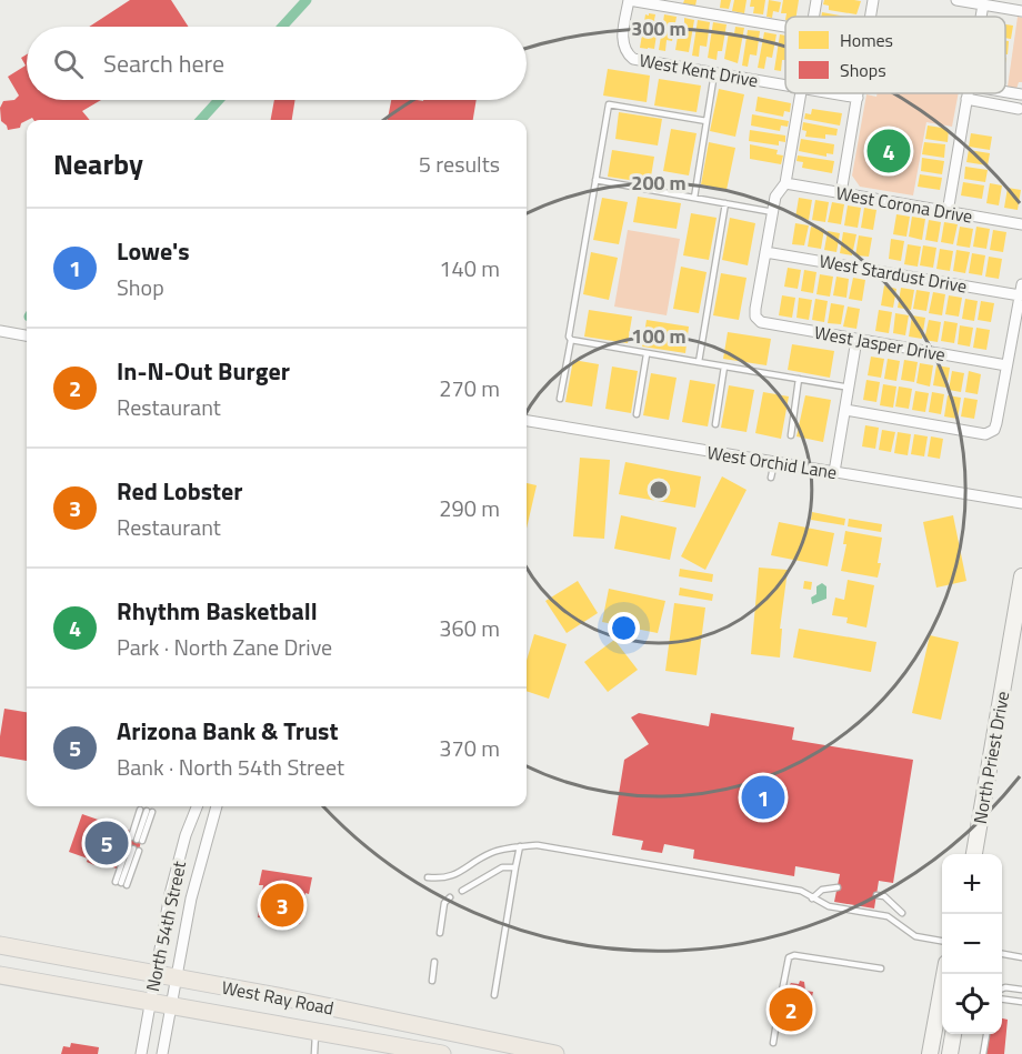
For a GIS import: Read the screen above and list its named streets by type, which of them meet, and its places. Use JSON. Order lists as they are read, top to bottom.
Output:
{
  "streets": {
    "main road": ["North Priest Drive", "West Ray Road"],
    "street": [
      "West Kent Drive",
      "West Corona Drive",
      "West Stardust Drive",
      "West Jasper Drive",
      "West Orchid Lane",
      "North 54th Street"
    ]
  },
  "crossings": [
    ["West Stardust Drive", "West Jasper Drive"],
    ["North 54th Street", "West Ray Road"]
  ],
  "legend": ["Homes", "Shops"],
  "page": {
    "search": "Search here",
    "heading": ["Nearby", "5 results"],
    "pins": [
      "4",
      "1",
      "5",
      "3",
      "2"
    ],
    "list": [
      {
        "mark": "1",
        "name": "Lowe's",
        "note": "Shop",
        "value": "140 m"
      },
      {
        "mark": "2",
        "name": "In-N-Out Burger",
        "note": "Restaurant",
        "value": "270 m"
      },
      {
        "mark": "3",
        "name": "Red Lobster",
        "note": "Restaurant",
        "value": "290 m"
      },
      {
        "mark": "4",
        "name": "Rhythm Basketball",
        "note": "Park · North Zane Drive",
        "value": "360 m"
      },
      {
        "mark": "5",
        "name": "Arizona Bank & Trust",
        "note": "Bank · North 54th Street",
        "value": "370 m"
      }
    ],
    "map_buttons": ["+", "−"]
  },
  "rings": ["300 m", "200 m", "100 m"]
}
